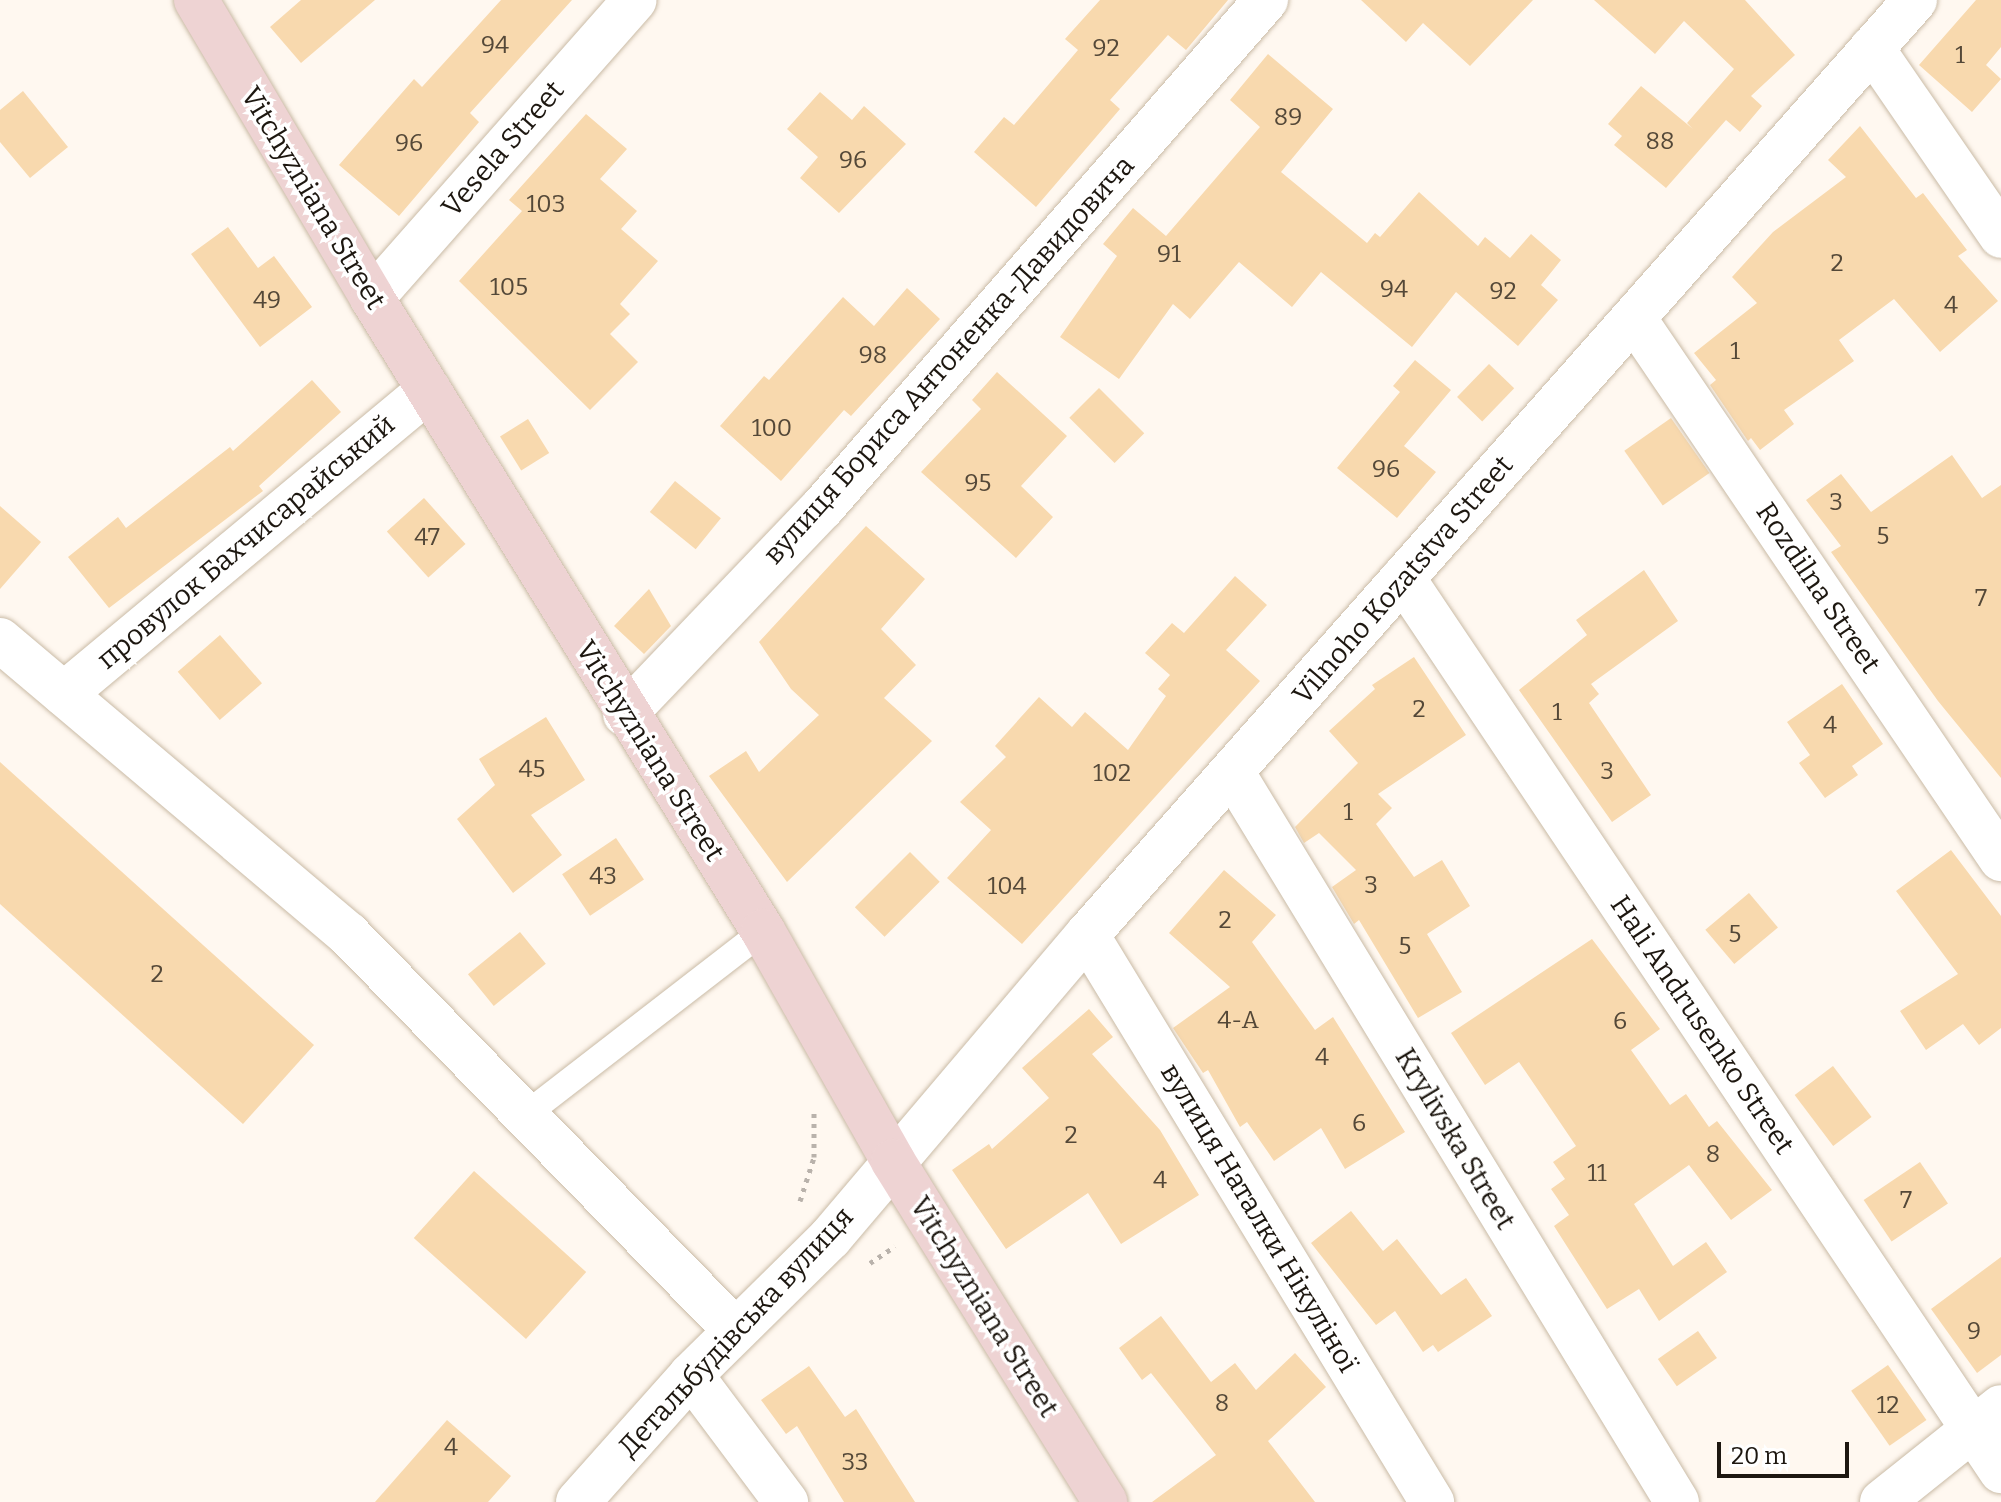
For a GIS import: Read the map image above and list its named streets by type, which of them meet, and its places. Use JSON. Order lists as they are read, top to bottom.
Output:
{
  "streets": {
    "street": [
      "Vesela Street",
      "Vitchyzniana Street",
      "вулиця Бориса Антоненка-Давидовича",
      "провулок Бахчисарайський",
      "Vilnoho Kozatstva Street",
      "Rozdilna Street",
      "Hali Andrusenko Street",
      "Krylivska Street",
      "вулиця Наталки Нікуліної",
      "Детальбудівська вулиця"
    ]
  },
  "crossings": [
    ["Vesela Street", "Vitchyzniana Street"],
    ["Vitchyzniana Street", "вулиця Бориса Антоненка-Давидовича"],
    ["Vitchyzniana Street", "провулок Бахчисарайський"],
    ["Vitchyzniana Street", "Vilnoho Kozatstva Street"],
    ["Vitchyzniana Street", "Детальбудівська вулиця"],
    ["Vilnoho Kozatstva Street", "Rozdilna Street"],
    ["Vilnoho Kozatstva Street", "Hali Andrusenko Street"],
    ["Vilnoho Kozatstva Street", "Krylivska Street"],
    ["Vilnoho Kozatstva Street", "вулиця Наталки Нікуліної"],
    ["Vilnoho Kozatstva Street", "Детальбудівська вулиця"]
  ],
  "house_numbers": [
    "94",
    "92",
    "1",
    "89",
    "88",
    "96",
    "96",
    "103",
    "91",
    "2",
    "105",
    "94",
    "92",
    "49",
    "4",
    "1",
    "98",
    "100",
    "96",
    "95",
    "3",
    "5",
    "47",
    "7",
    "2",
    "1",
    "4",
    "45",
    "3",
    "102",
    "1",
    "43",
    "3",
    "104",
    "2",
    "5",
    "5",
    "2",
    "4-А",
    "6",
    "4",
    "6",
    "2",
    "8",
    "11",
    "4",
    "7",
    "9",
    "8",
    "12",
    "4",
    "33"
  ],
  "scale_bar": "20 m"
}
